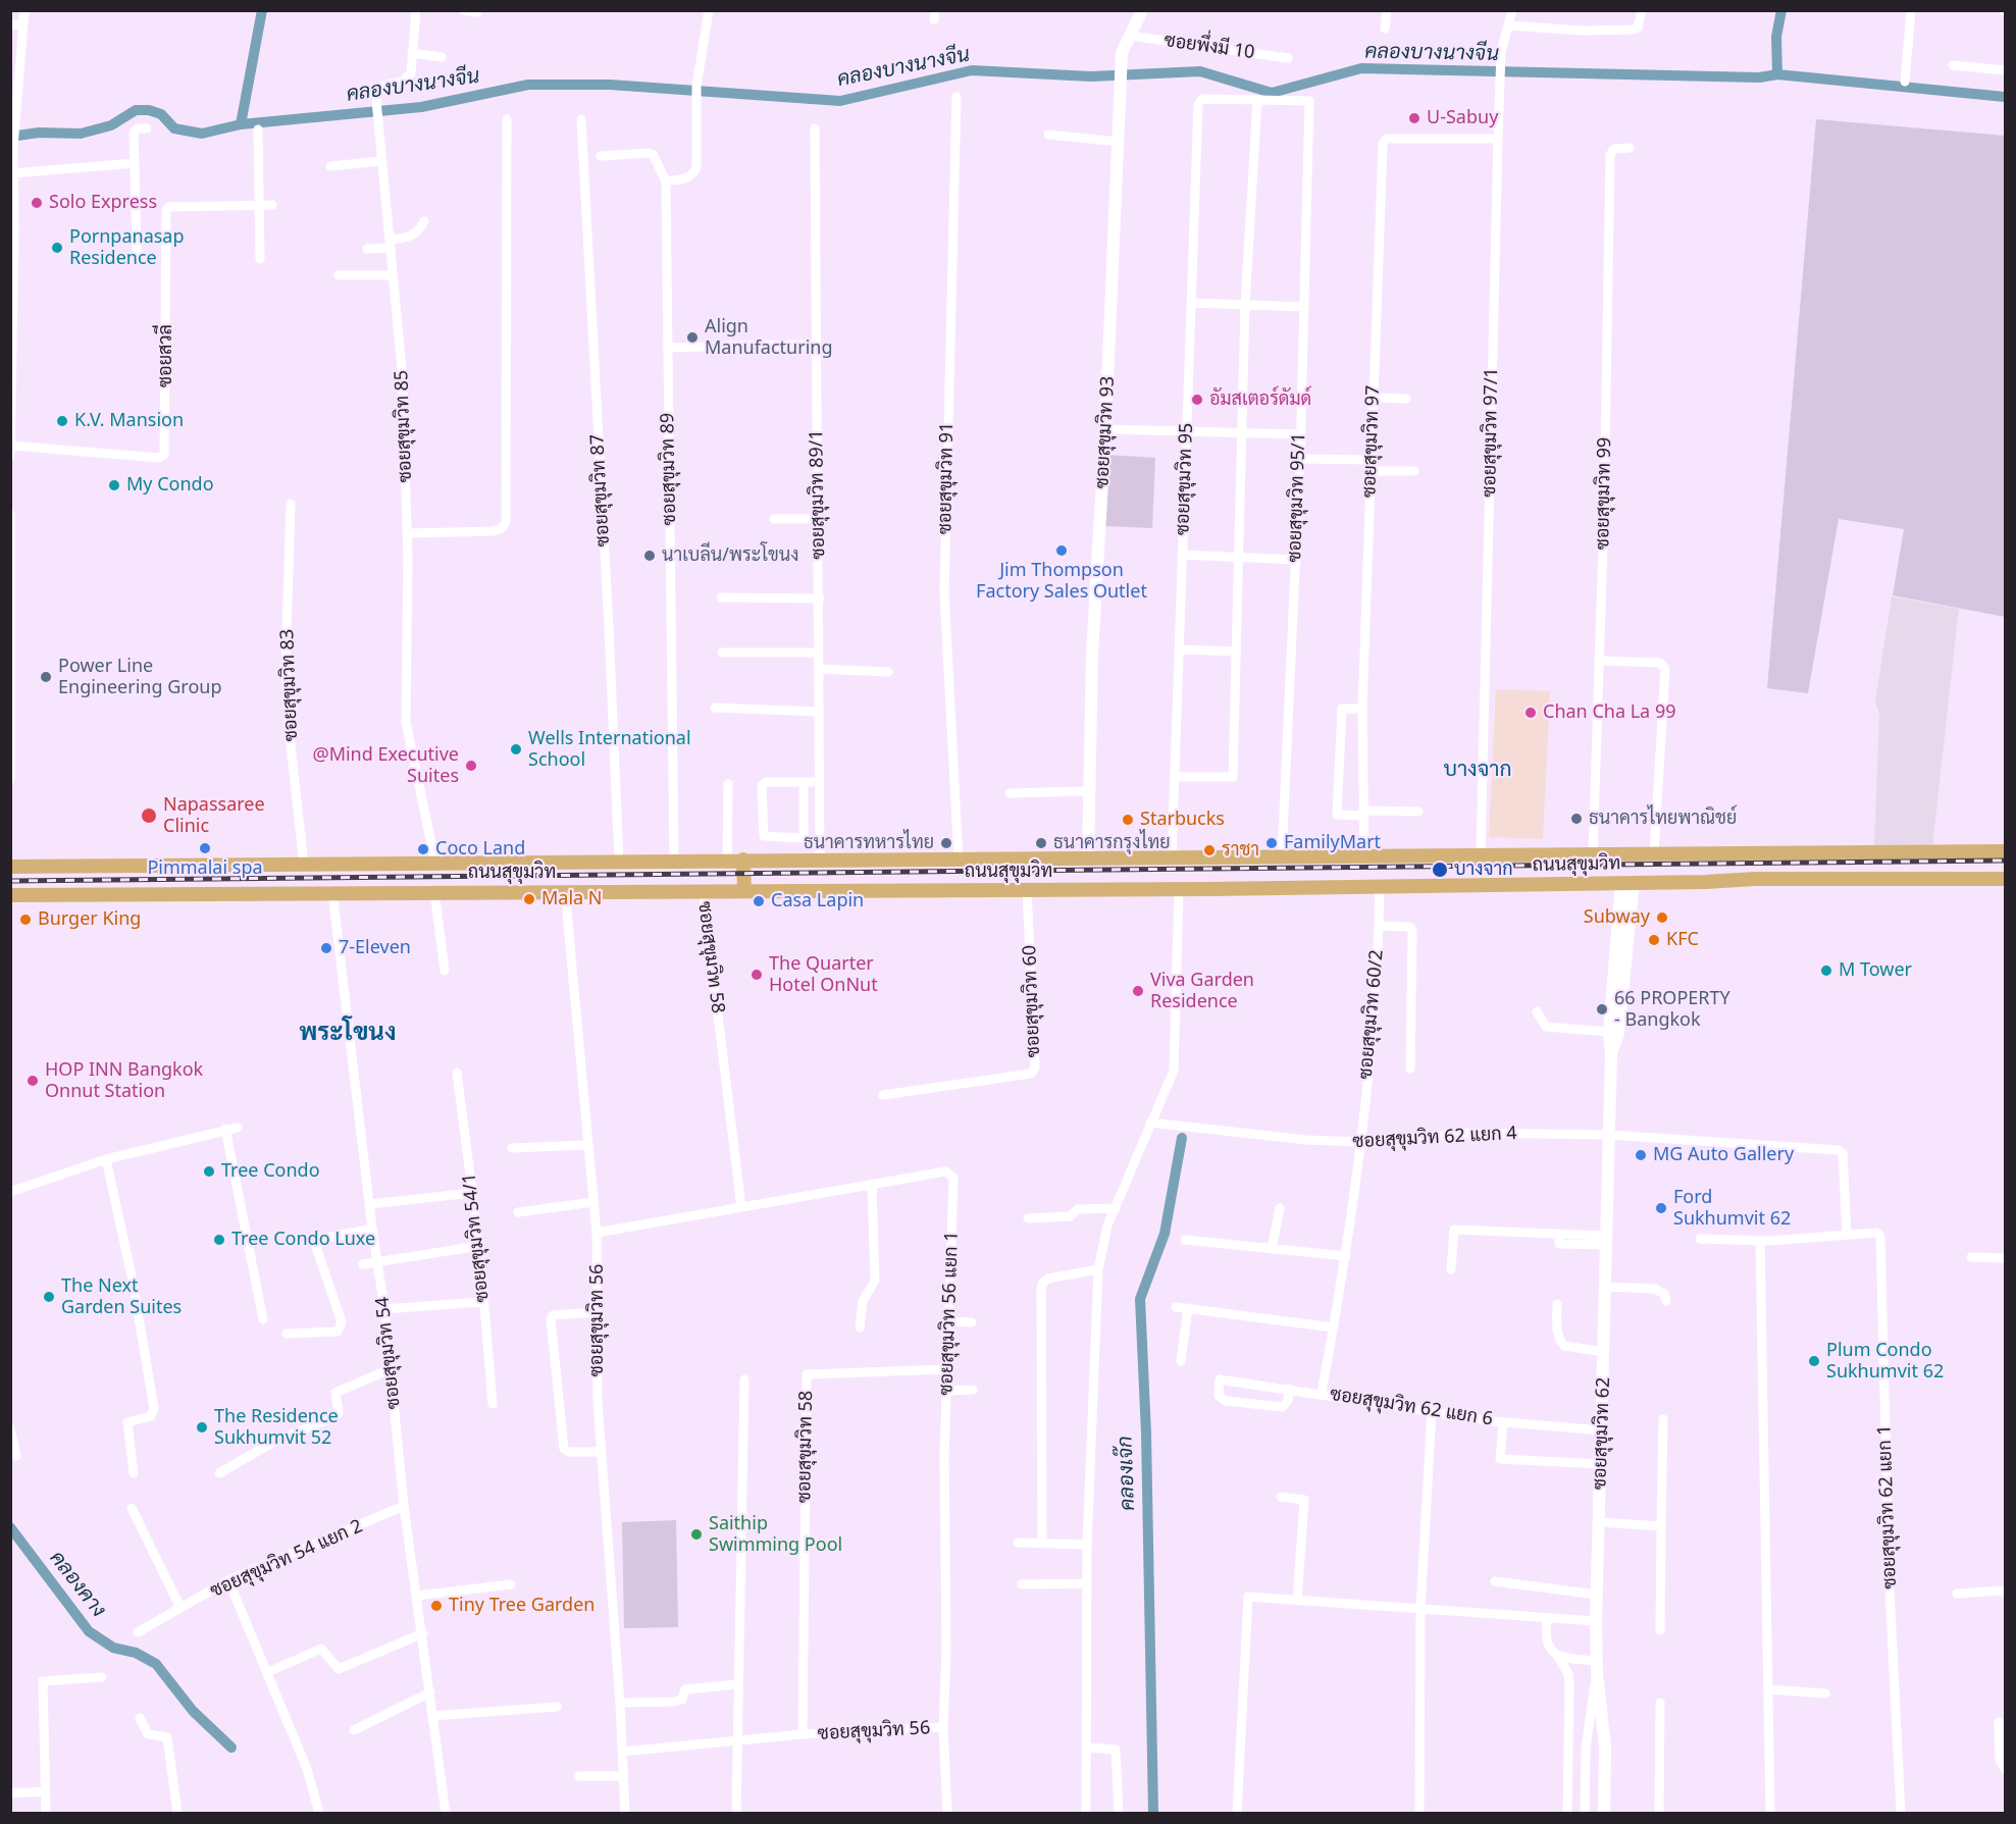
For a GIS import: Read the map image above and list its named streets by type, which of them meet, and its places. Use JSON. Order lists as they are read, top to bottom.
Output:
{
  "streets": {
    "main road": ["ถนนสุขุมวิท"],
    "street": [
      "ซอยพึ่งมี 10",
      "ซอยสวลี",
      "ซอยสุขุมวิท 85",
      "ซอยสุขุมวิท 93",
      "ซอยสุขุมวิท 97/1",
      "ซอยสุขุมวิท 97",
      "ซอยสุขุมวิท 89",
      "ซอยสุขุมวิท 91",
      "ซอยสุขุมวิท 95",
      "ซอยสุขุมวิท 87",
      "ซอยสุขุมวิท 99",
      "ซอยสุขุมวิท 89/1",
      "ซอยสุขุมวิท 95/1",
      "ซอยสุขุมวิท 83",
      "ซอยสุขุมวิท 58",
      "ซอยสุขุมวิท 60",
      "ซอยสุขุมวิท 60/2",
      "ซอยสุขุมวิท 62 แยก 4",
      "ซอยสุขุมวิท 54/1",
      "ซอยสุขุมวิท 56 แยก 1",
      "ซอยสุขุมวิท 56",
      "ซอยสุขุมวิท 54",
      "ซอยสุขุมวิท 62 แยก 6",
      "ซอยสุขุมวิท 62",
      "ซอยสุขุมวิท 62 แยก 1",
      "ซอยสุขุมวิท 54 แยก 2"
    ]
  },
  "crossings": [
    ["ซอยพึ่งมี 10", "ซอยสุขุมวิท 93"],
    ["ซอยสุขุมวิท 85", "ถนนสุขุมวิท"],
    ["ซอยสุขุมวิท 93", "ถนนสุขุมวิท"],
    ["ซอยสุขุมวิท 97/1", "ซอยสุขุมวิท 97"],
    ["ซอยสุขุมวิท 97/1", "ถนนสุขุมวิท"],
    ["ซอยสุขุมวิท 97", "ถนนสุขุมวิท"],
    ["ซอยสุขุมวิท 89", "ถนนสุขุมวิท"],
    ["ซอยสุขุมวิท 91", "ถนนสุขุมวิท"],
    ["ซอยสุขุมวิท 95", "ซอยสุขุมวิท 95/1"],
    ["ซอยสุขุมวิท 95", "ถนนสุขุมวิท"],
    ["ซอยสุขุมวิท 87", "ถนนสุขุมวิท"],
    ["ซอยสุขุมวิท 99", "ถนนสุขุมวิท"],
    ["ซอยสุขุมวิท 89/1", "ถนนสุขุมวิท"],
    ["ซอยสุขุมวิท 95/1", "ถนนสุขุมวิท"],
    ["ซอยสุขุมวิท 83", "ถนนสุขุมวิท"],
    ["ถนนสุขุมวิท", "ซอยสุขุมวิท 58"],
    ["ถนนสุขุมวิท", "ซอยสุขุมวิท 60"],
    ["ถนนสุขุมวิท", "ซอยสุขุมวิท 60/2"],
    ["ถนนสุขุมวิท", "ซอยสุขุมวิท 56"],
    ["ถนนสุขุมวิท", "ซอยสุขุมวิท 54"],
    ["ถนนสุขุมวิท", "ซอยสุขุมวิท 62"],
    ["ซอยสุขุมวิท 58", "ซอยสุขุมวิท 56 แยก 1"],
    ["ซอยสุขุมวิท 58", "ซอยสุขุมวิท 56"],
    ["ซอยสุขุมวิท 60/2", "ซอยสุขุมวิท 62 แยก 4"],
    ["ซอยสุขุมวิท 60/2", "ซอยสุขุมวิท 62 แยก 6"],
    ["ซอยสุขุมวิท 62 แยก 4", "ซอยสุขุมวิท 62"],
    ["ซอยสุขุมวิท 56 แยก 1", "ซอยสุขุมวิท 56"],
    ["ซอยสุขุมวิท 54", "ซอยสุขุมวิท 54 แยก 2"],
    ["ซอยสุขุมวิท 62 แยก 6", "ซอยสุขุมวิท 62"]
  ],
  "districts": ["บางจาก", "พระโขนง"],
  "water": ["คลองบางนางจีน", "คลองเจ๊ก", "คลองคาง"],
  "places": [
    "U-Sabuy",
    "Solo Express",
    "Pornpanasap Residence",
    "Align Manufacturing",
    "อัมสเตอร์ดัมด์",
    "K.V. Mansion",
    "My Condo",
    "Jim Thompson Factory Sales Outlet",
    "นาเบลีน/พระโขนง",
    "Power Line Engineering Group",
    "Chan Cha La 99",
    "Wells International School",
    "@Mind Executive Suites",
    "Napassaree Clinic",
    "ธนาคารไทยพาณิชย์",
    "Starbucks",
    "ธนาคารทหารไทย",
    "ธนาคารกรุงไทย",
    "FamilyMart",
    "Pimmalai spa",
    "Coco Land",
    "ราชา",
    "บางจาก",
    "Mala N",
    "Casa Lapin",
    "Subway",
    "Burger King",
    "KFC",
    "7-Eleven",
    "M Tower",
    "The Quarter Hotel OnNut",
    "Viva Garden Residence",
    "66 PROPERTY - Bangkok",
    "HOP INN Bangkok Onnut Station",
    "MG Auto Gallery",
    "Tree Condo",
    "Ford Sukhumvit 62",
    "Tree Condo Luxe",
    "The Next Garden Suites",
    "Plum Condo Sukhumvit 62",
    "The Residence Sukhumvit 52",
    "Saithip Swimming Pool",
    "Tiny Tree Garden"
  ]
}
